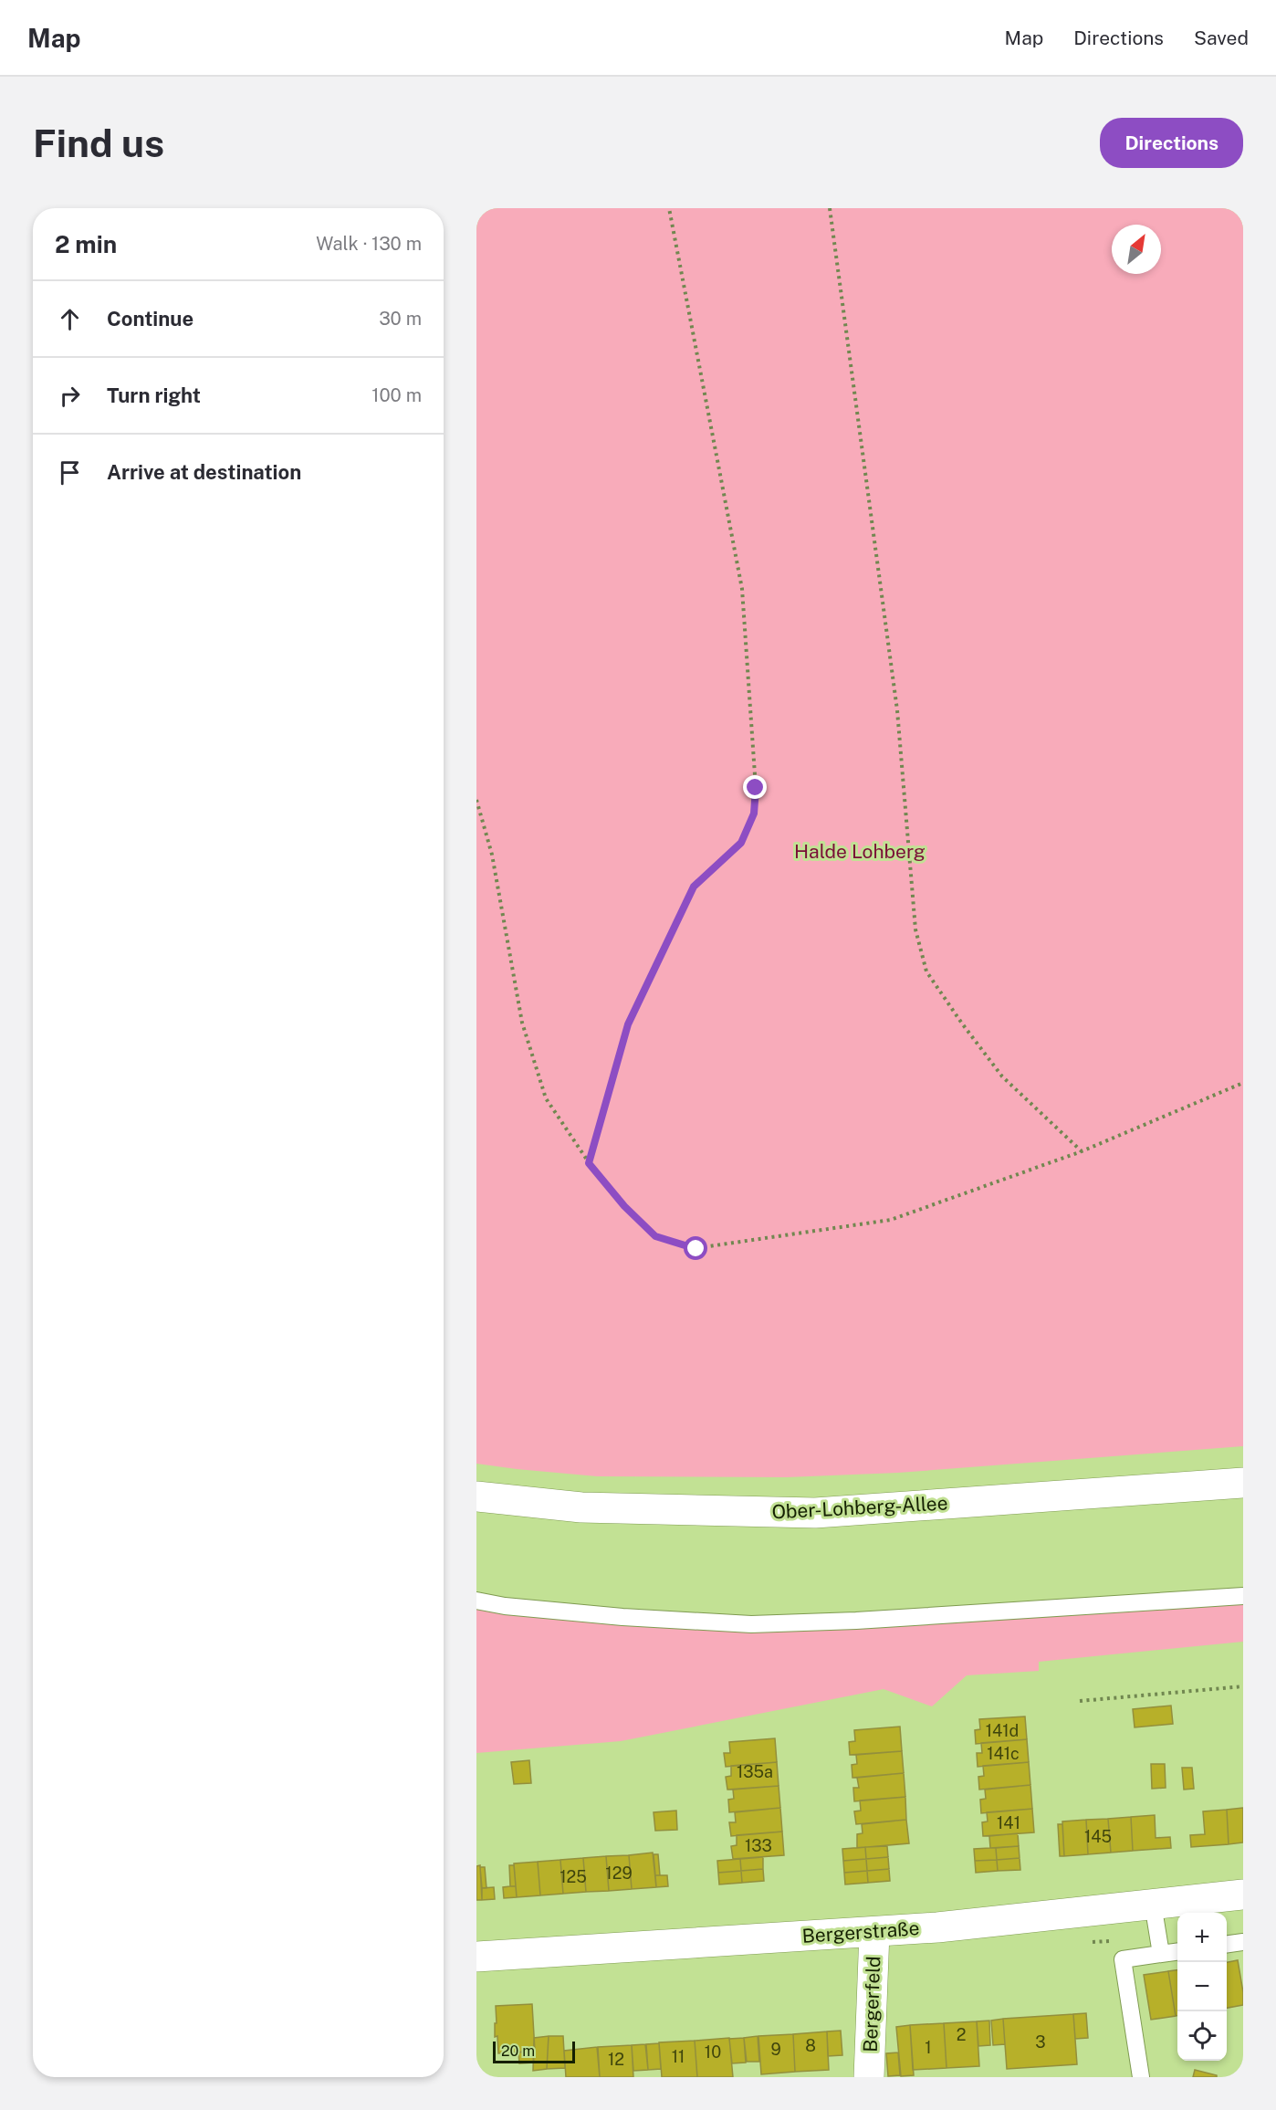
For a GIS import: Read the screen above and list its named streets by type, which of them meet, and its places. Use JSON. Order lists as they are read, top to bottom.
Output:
{
  "streets": {
    "street": ["Ober-Lohberg-Allee", "Bergerstraße", "Bergerfeld"]
  },
  "crossings": [
    ["Bergerstraße", "Bergerfeld"]
  ],
  "parks": ["Halde Lohberg"],
  "house_numbers": [
    "141d",
    "141c",
    "135a",
    "141",
    "145",
    "133",
    "129",
    "125",
    "2",
    "3",
    "8",
    "1",
    "9",
    "10",
    "11",
    "12"
  ],
  "scale_bar": "20 m",
  "north": "top right",
  "page": {
    "header": "Map",
    "nav": ["Map", "Directions", "Saved"],
    "buttons": "Directions",
    "title": "Find us",
    "heading": ["2 min", "Walk · 130 m"],
    "list": [
      ["Continue", "30 m"],
      ["Turn right", "100 m"],
      "Arrive at destination"
    ],
    "map_buttons": ["+", "−"],
    "scale": "20 m"
  }
}
